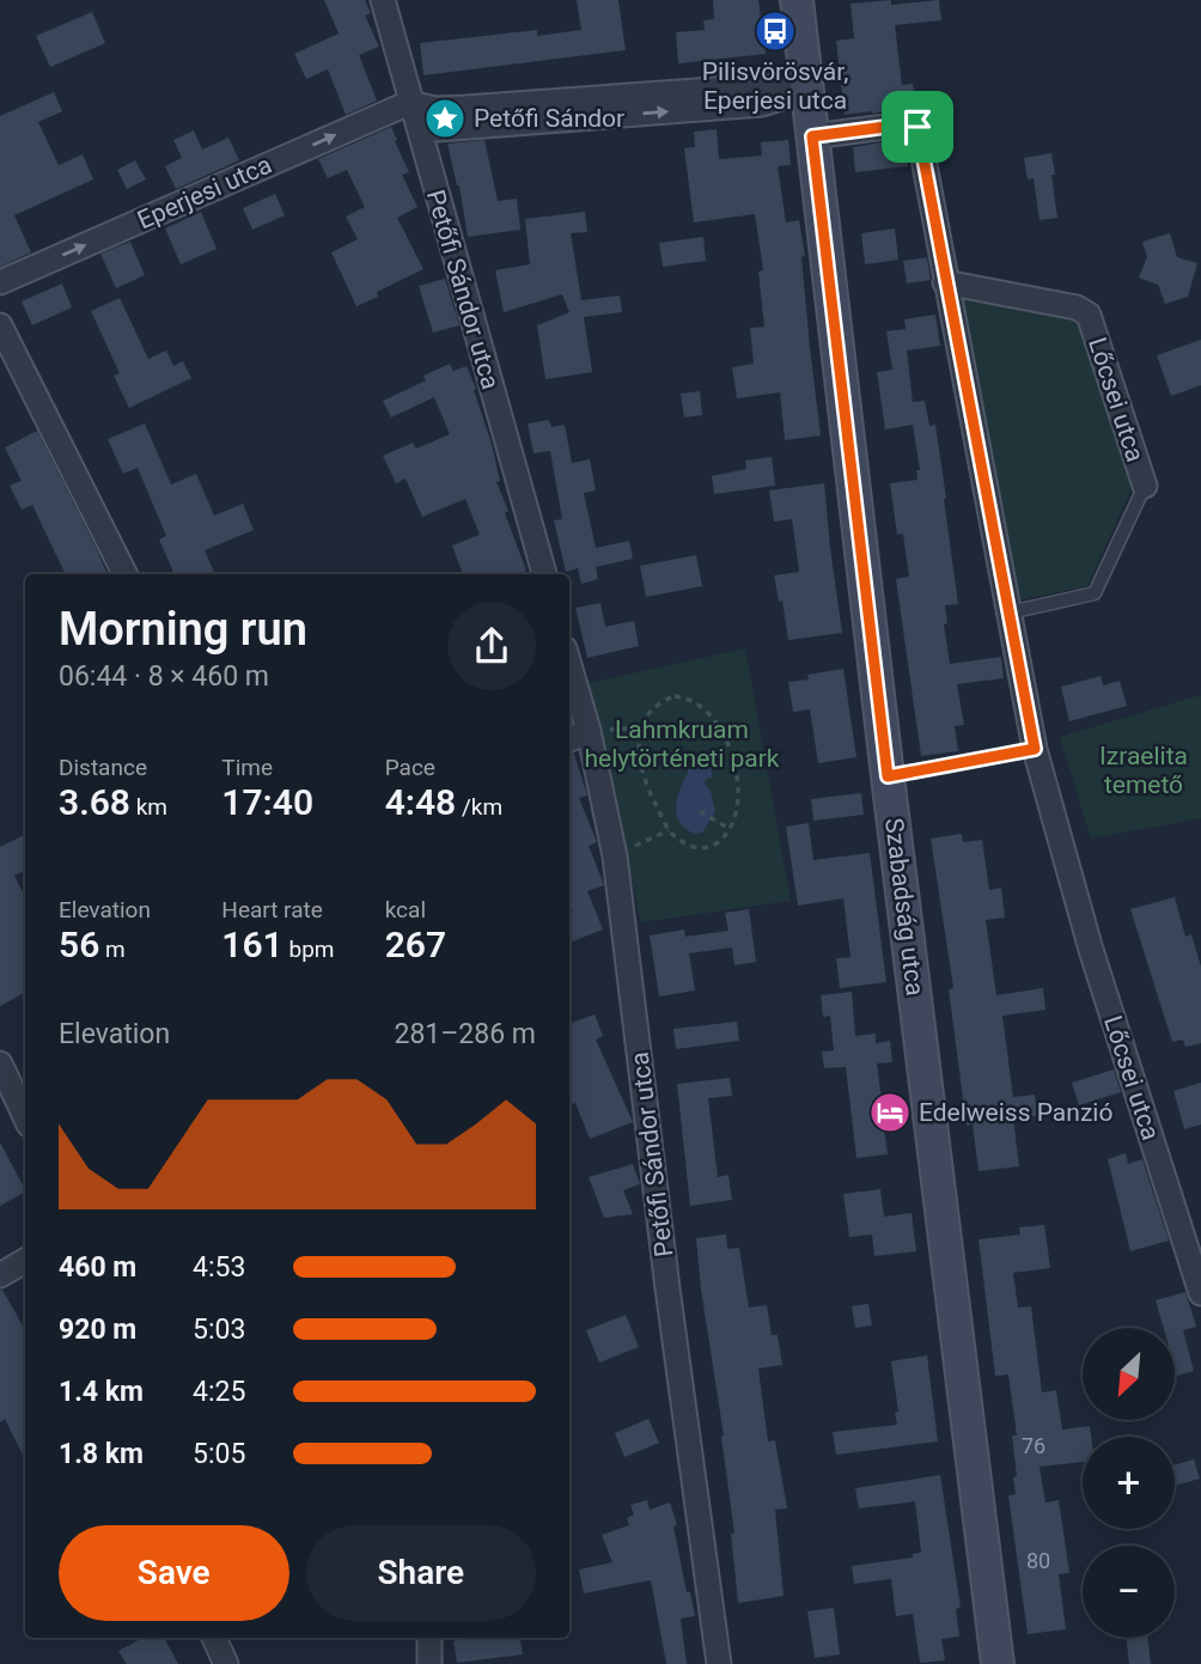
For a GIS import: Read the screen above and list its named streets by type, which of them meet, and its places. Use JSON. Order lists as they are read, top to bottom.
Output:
{
  "streets": {
    "street": [
      "Eperjesi utca",
      "Petőfi Sándor utca",
      "Lőcsei utca",
      "Szabadság utca"
    ]
  },
  "crossings": [
    ["Eperjesi utca", "Petőfi Sándor utca"]
  ],
  "one_way": ["Eperjesi utca"],
  "parks": ["Lahmkruam helytörténeti park", "Izraelita temető"],
  "places": {
    "bus stop": ["Pilisvörösvár, Eperjesi utca"],
    "place": ["Petőfi Sándor"],
    "hotel": ["Edelweiss Panzió"]
  },
  "house_numbers": ["76", "80"],
  "north": "bottom left",
  "page": {
    "heading": ["Morning run", "06:44 · 8 × 460 m"],
    "stats": [
      ["Distance", "3.68 km"],
      ["Time", "17:40"],
      ["Pace", "4:48 /km"],
      ["Elevation", "56 m"],
      ["Heart rate", "161 bpm"],
      ["kcal", "267"]
    ],
    "chart": ["Elevation", "281–286 m"],
    "list": [
      {
        "name": "460 m",
        "note": "4:53"
      },
      {
        "name": "920 m",
        "note": "5:03"
      },
      {
        "name": "1.4 km",
        "note": "4:25"
      },
      {
        "name": "1.8 km",
        "note": "5:05"
      }
    ],
    "map_buttons": ["+", "−"],
    "buttons": ["Save", "Share"]
  }
}
